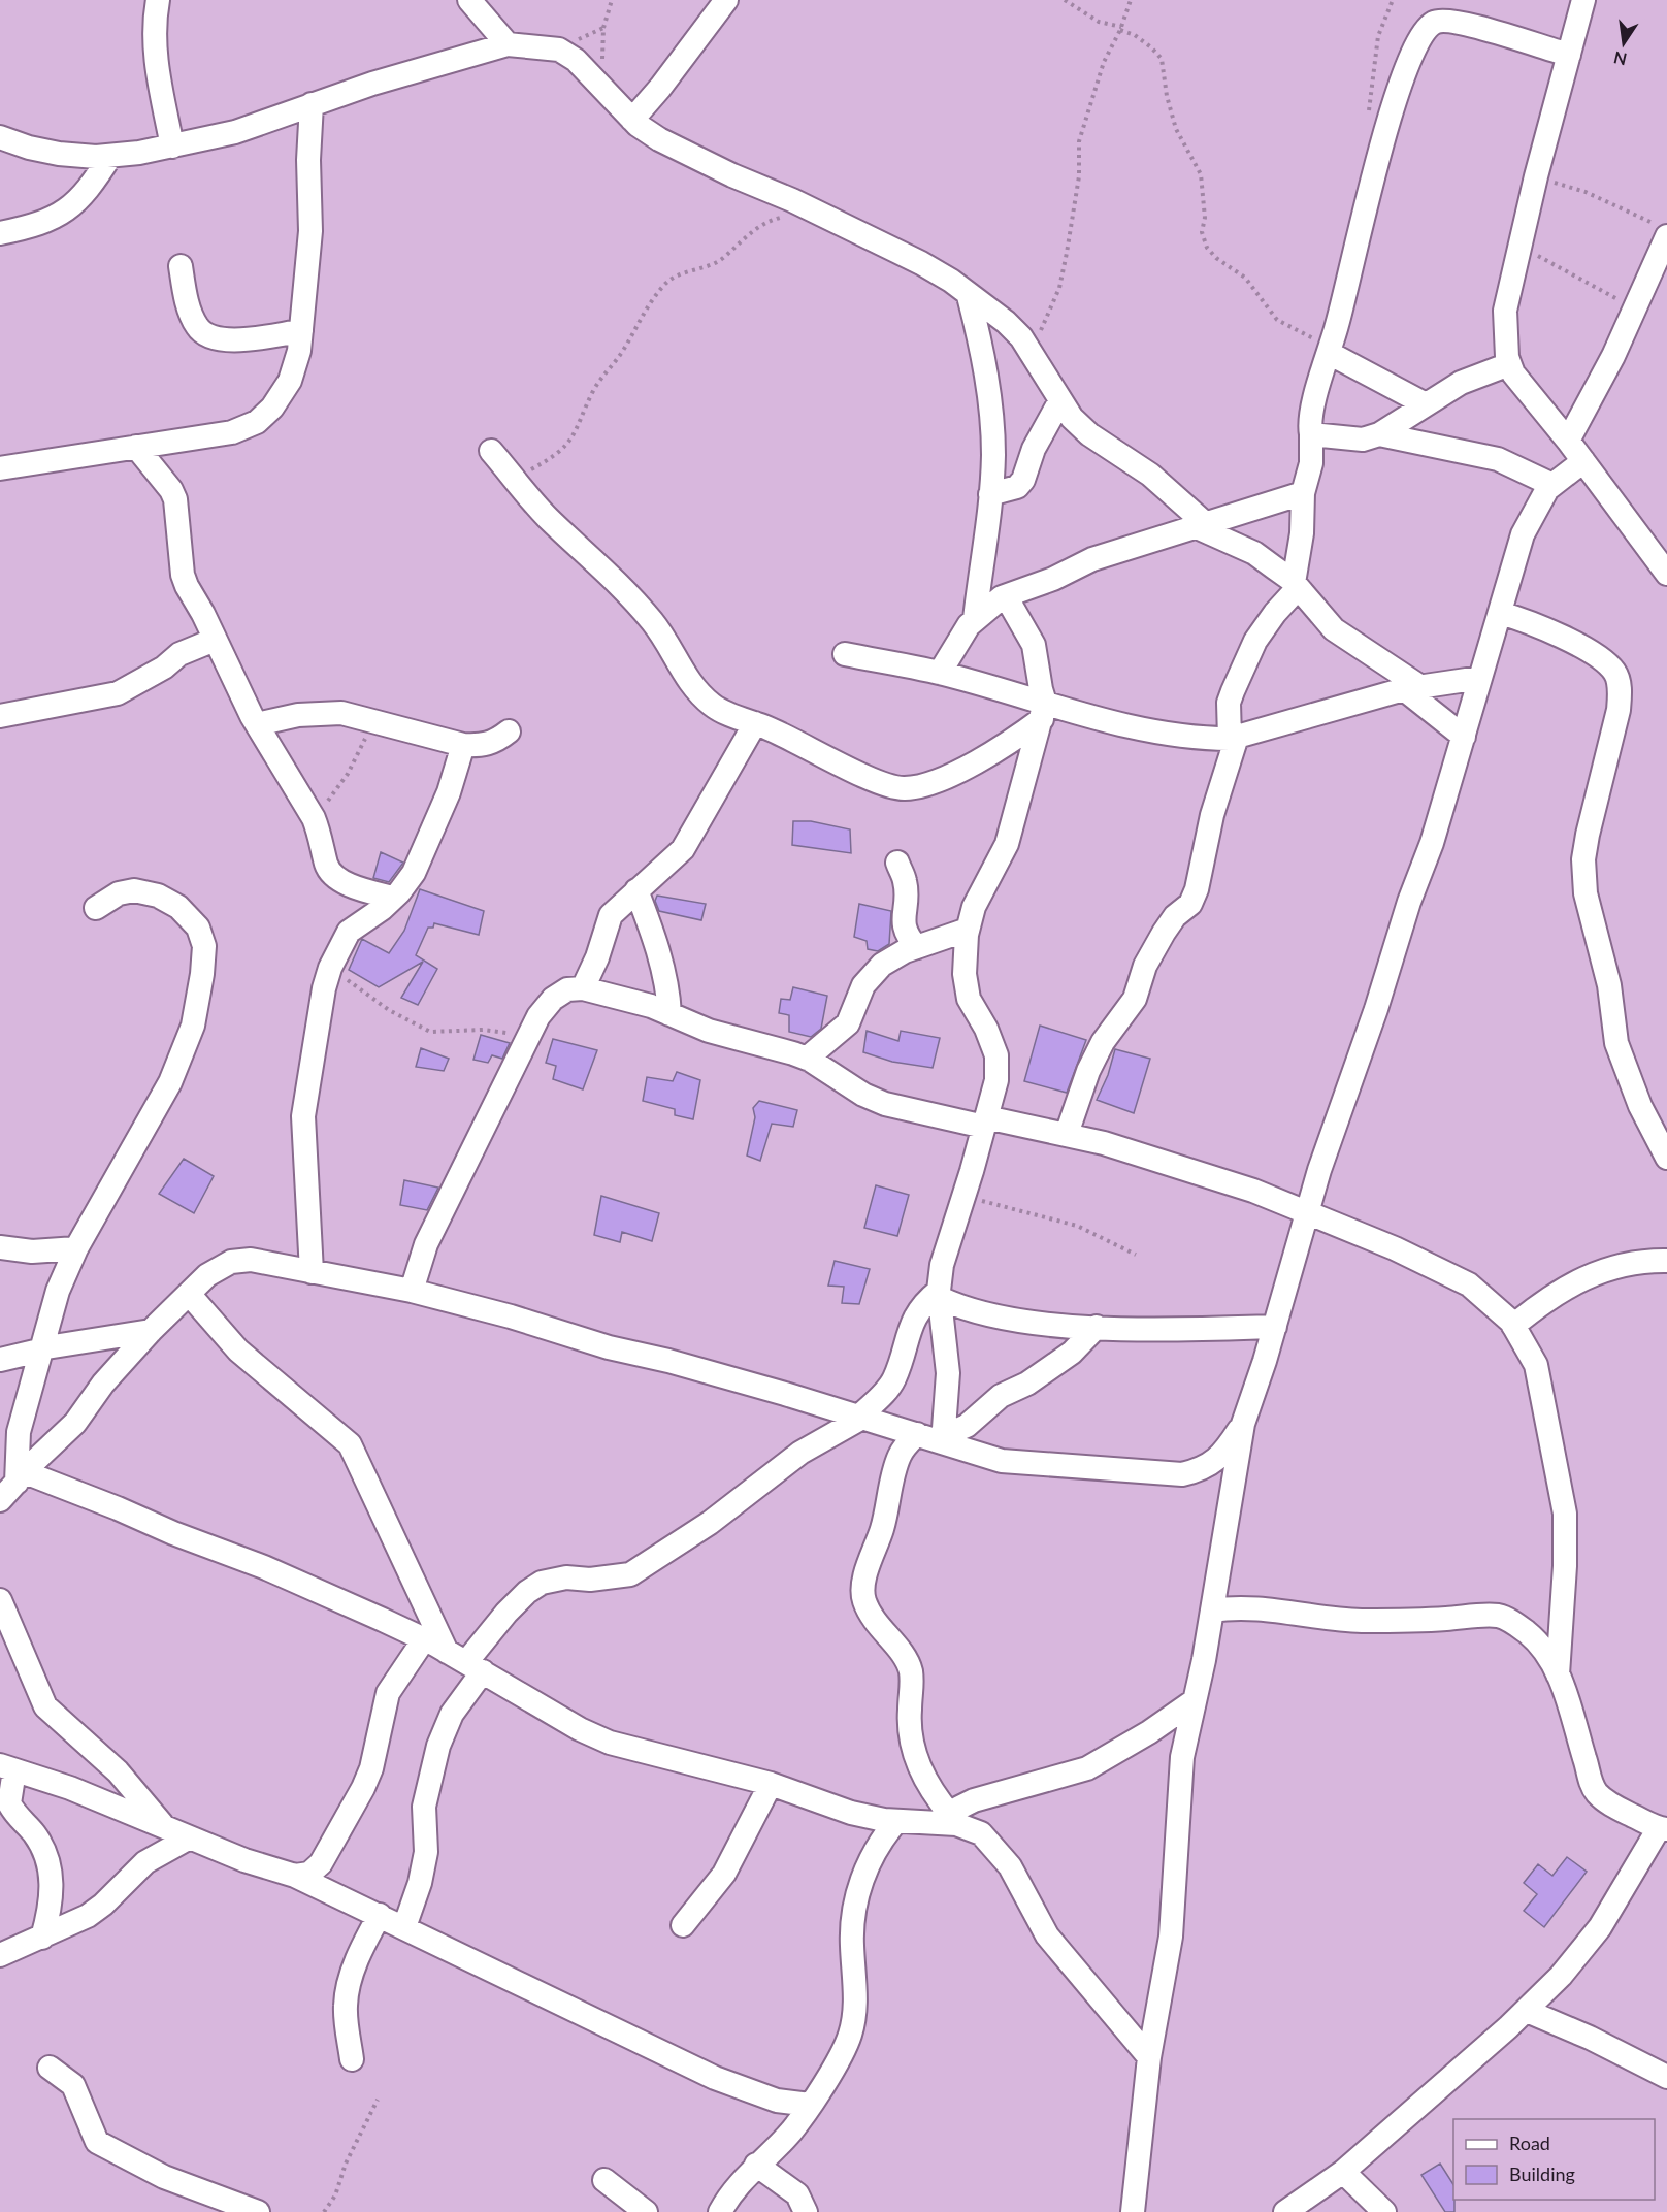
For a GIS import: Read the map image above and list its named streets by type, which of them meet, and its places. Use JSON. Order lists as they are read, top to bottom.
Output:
{
  "legend": ["Road", "Building"],
  "north": "bottom"
}
